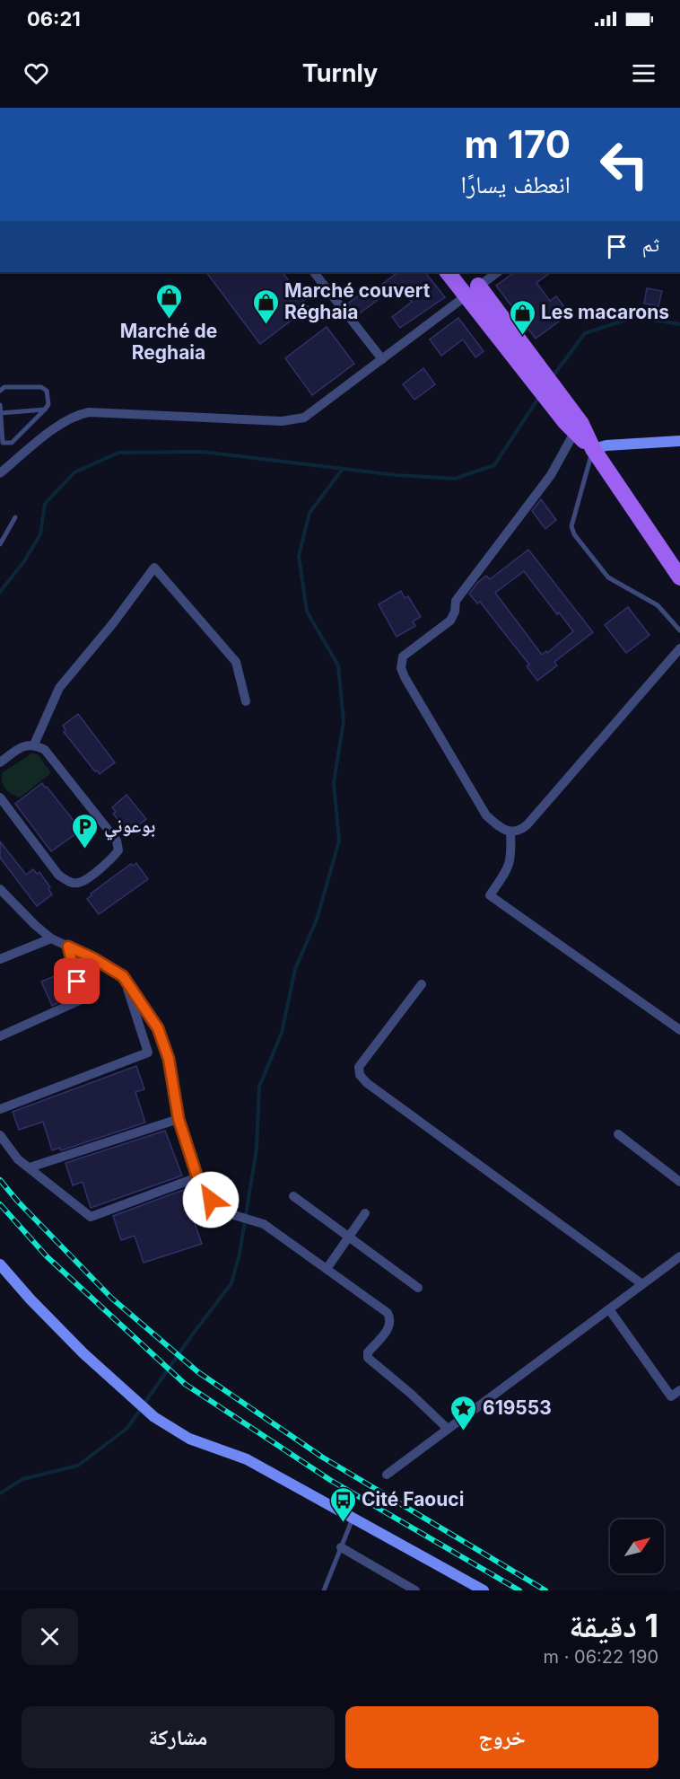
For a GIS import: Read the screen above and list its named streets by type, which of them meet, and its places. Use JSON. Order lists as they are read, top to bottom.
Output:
{
  "places": {
    "shop": ["Marché de Reghaia", "Marché couvert Réghaia", "Les macarons"],
    "parking": ["بوعوني"],
    "place": ["619553"],
    "bus stop": ["Cité Faouci"]
  },
  "north": "top right",
  "page": {
    "status": "06:21",
    "header": "Turnly",
    "turn": ["170 m", "انعطف يسارًا"],
    "then": "ثم",
    "heading": ["1 دقيقة", "190 m · 06:22"],
    "buttons": ["خروج", "مشاركة"]
  }
}
